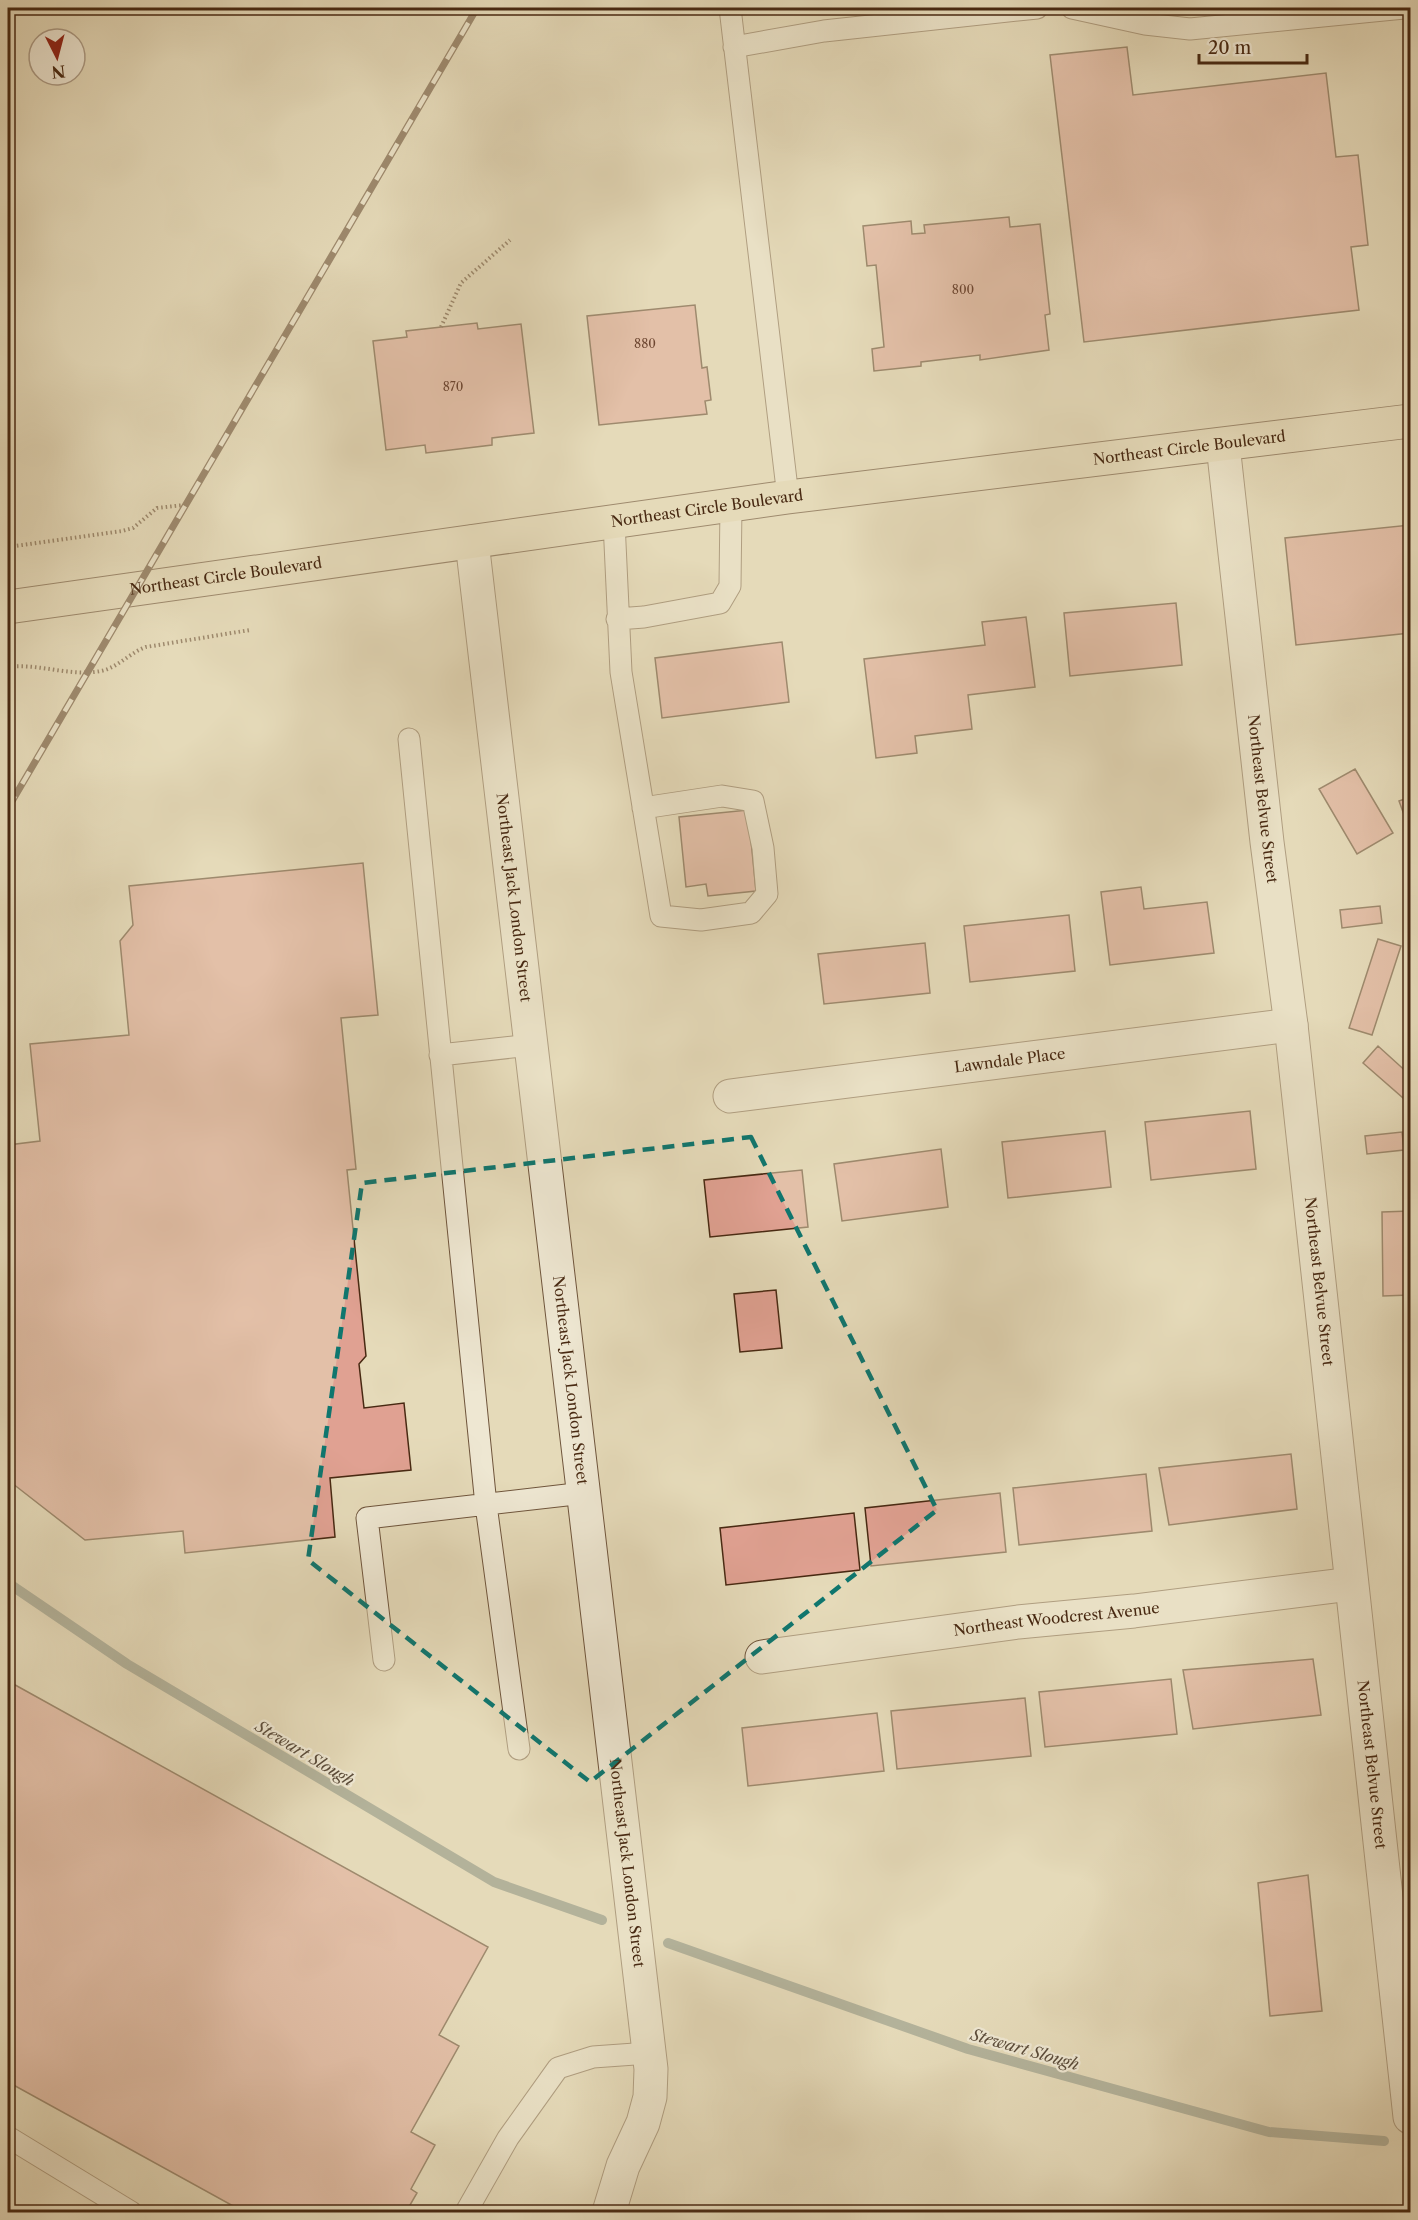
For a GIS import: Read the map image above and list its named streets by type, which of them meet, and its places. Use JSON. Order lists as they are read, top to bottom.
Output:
{
  "streets": {
    "main road": ["Northeast Circle Boulevard"],
    "street": [
      "Northeast Belvue Street",
      "Northeast Jack London Street",
      "Lawndale Place",
      "Northeast Woodcrest Avenue"
    ]
  },
  "crossings": [
    ["Northeast Circle Boulevard", "Northeast Belvue Street"],
    ["Northeast Circle Boulevard", "Northeast Jack London Street"],
    ["Northeast Belvue Street", "Lawndale Place"],
    ["Northeast Belvue Street", "Northeast Woodcrest Avenue"]
  ],
  "water": ["Stewart Slough"],
  "house_numbers": ["800", "880", "870"],
  "scale_bar": "20 m",
  "north": "bottom"
}
